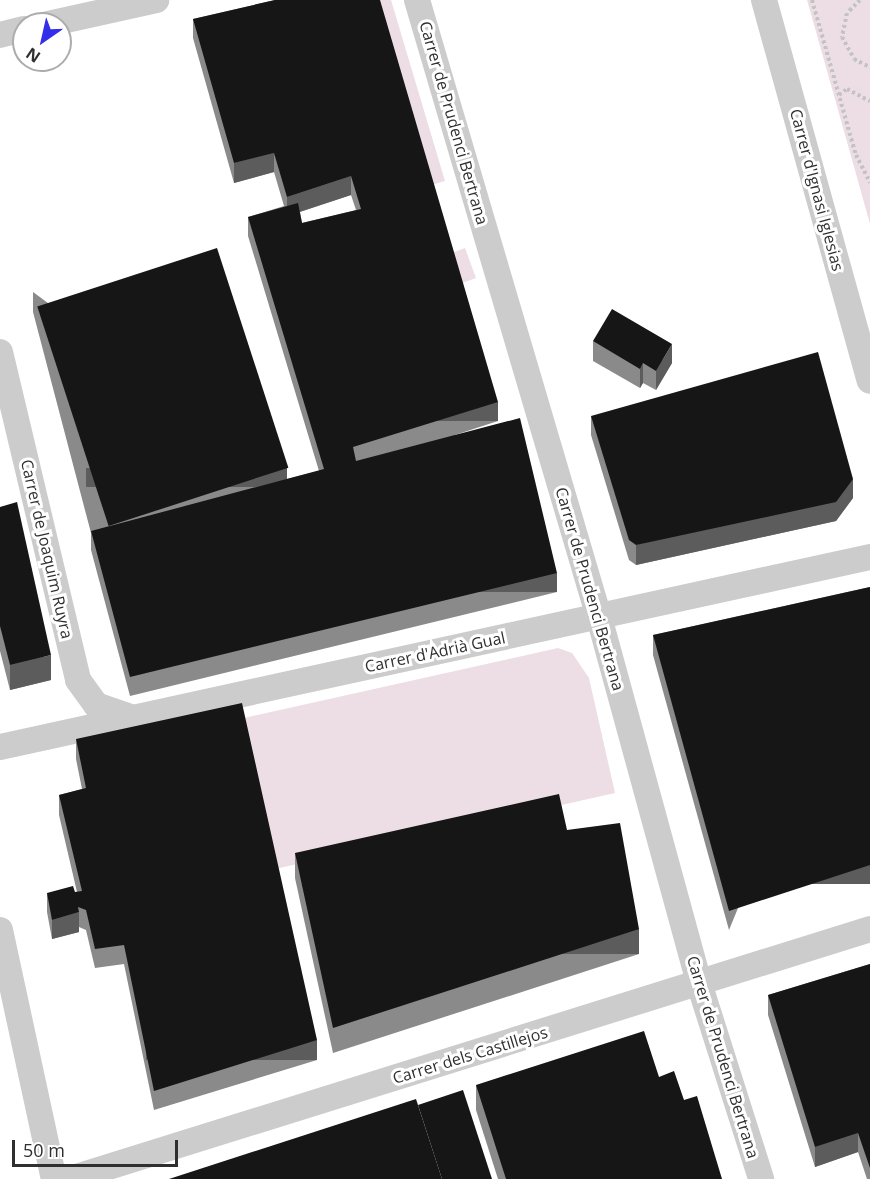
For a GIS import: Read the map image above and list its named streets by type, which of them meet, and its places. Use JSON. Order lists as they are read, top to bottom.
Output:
{
  "streets": {
    "street": [
      "Carrer de Prudenci Bertrana",
      "Carrer d'Ignasi Iglesias",
      "Carrer de Joaquim Ruyra",
      "Carrer d'Adrià Gual",
      "Carrer dels Castillejos"
    ]
  },
  "crossings": [
    ["Carrer de Prudenci Bertrana", "Carrer d'Adrià Gual"],
    ["Carrer de Prudenci Bertrana", "Carrer dels Castillejos"],
    ["Carrer de Joaquim Ruyra", "Carrer d'Adrià Gual"]
  ],
  "scale_bar": "50 m",
  "north": "bottom left"
}
